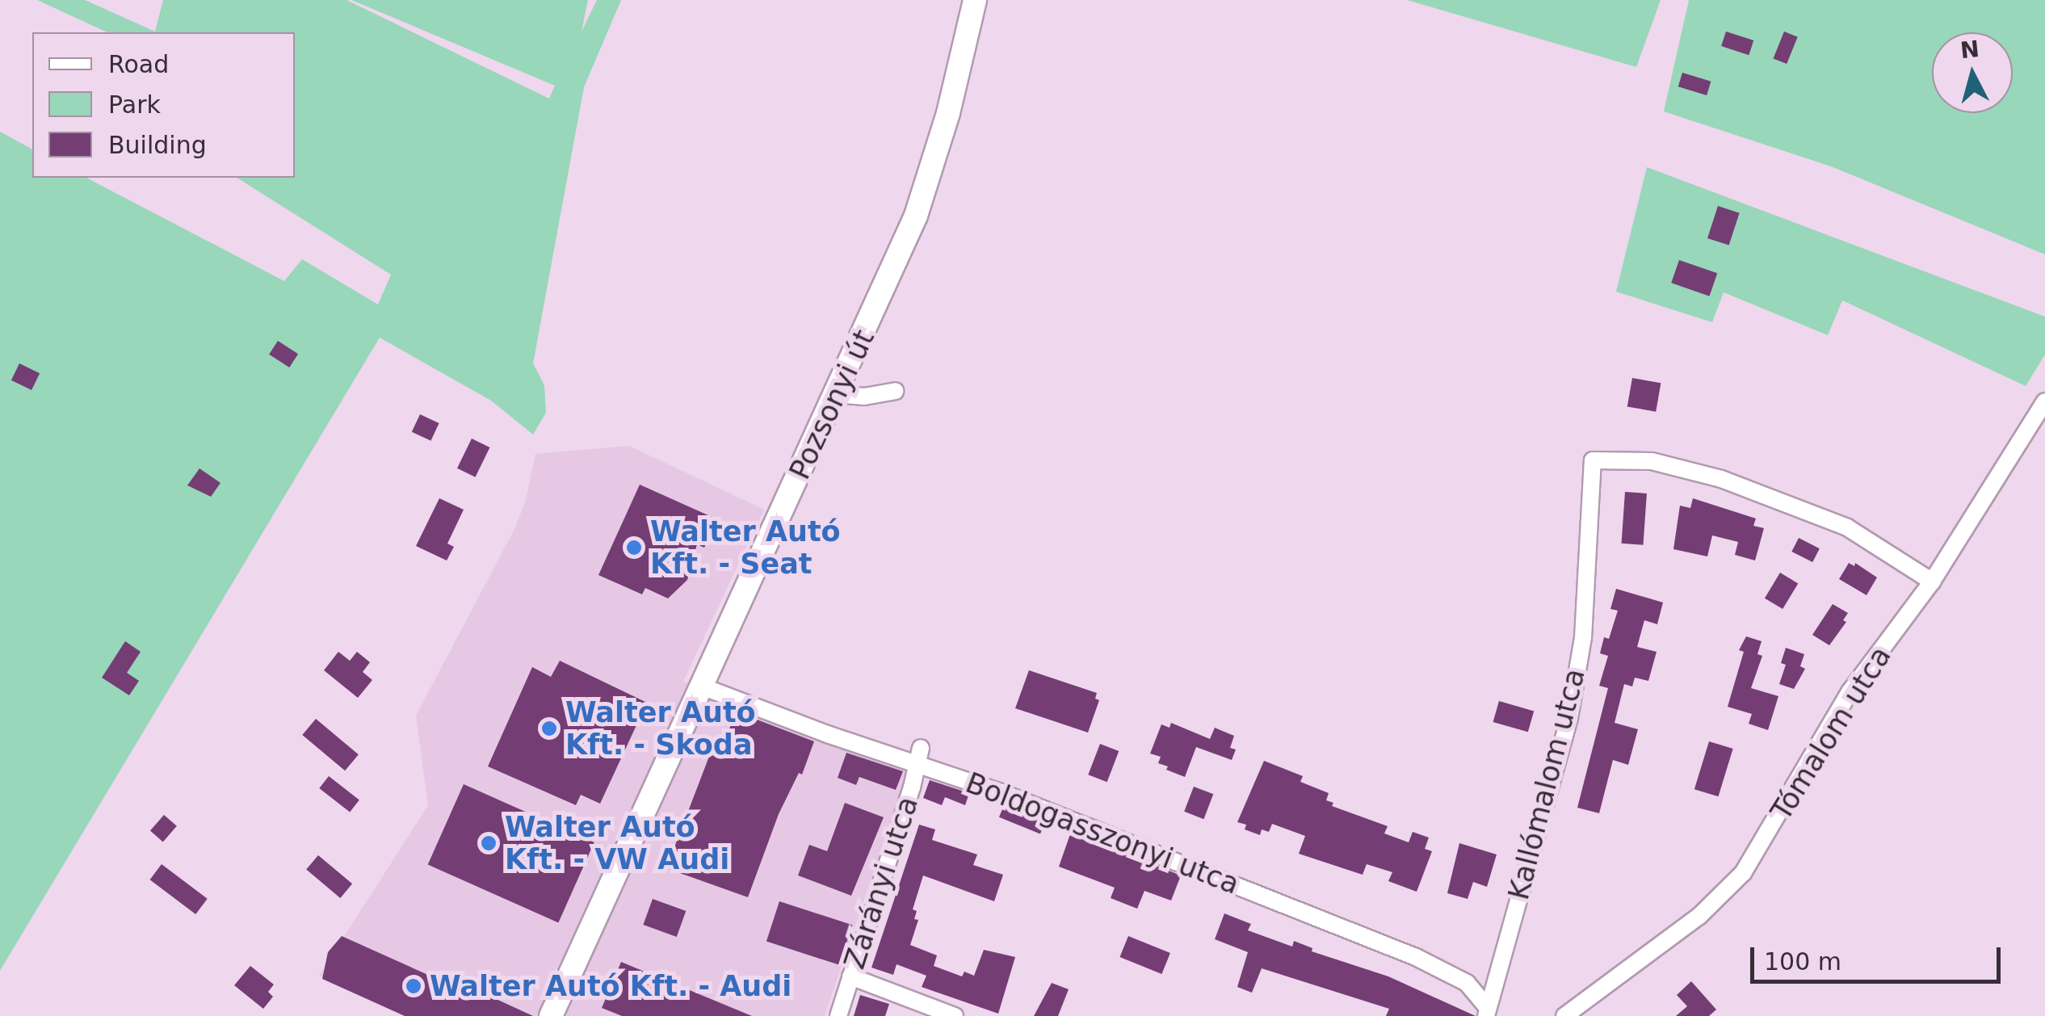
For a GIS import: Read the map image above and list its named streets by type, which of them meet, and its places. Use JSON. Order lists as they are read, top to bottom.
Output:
{
  "streets": {
    "main road": ["Pozsonyi út"],
    "street": [
      "Tómalom utca",
      "Kallómalom utca",
      "Boldogasszonyi utca",
      "Zárányi utca"
    ]
  },
  "crossings": [
    ["Pozsonyi út", "Boldogasszonyi utca"],
    ["Tómalom utca", "Kallómalom utca"],
    ["Kallómalom utca", "Boldogasszonyi utca"],
    ["Boldogasszonyi utca", "Zárányi utca"]
  ],
  "places": [
    "Walter Autó Kft. - Seat",
    "Walter Autó Kft. - Skoda",
    "Walter Autó Kft. - VW Audi",
    "Walter Autó Kft. - Audi"
  ],
  "legend": ["Road", "Park", "Building"],
  "scale_bar": "100 m",
  "north": "top"
}
